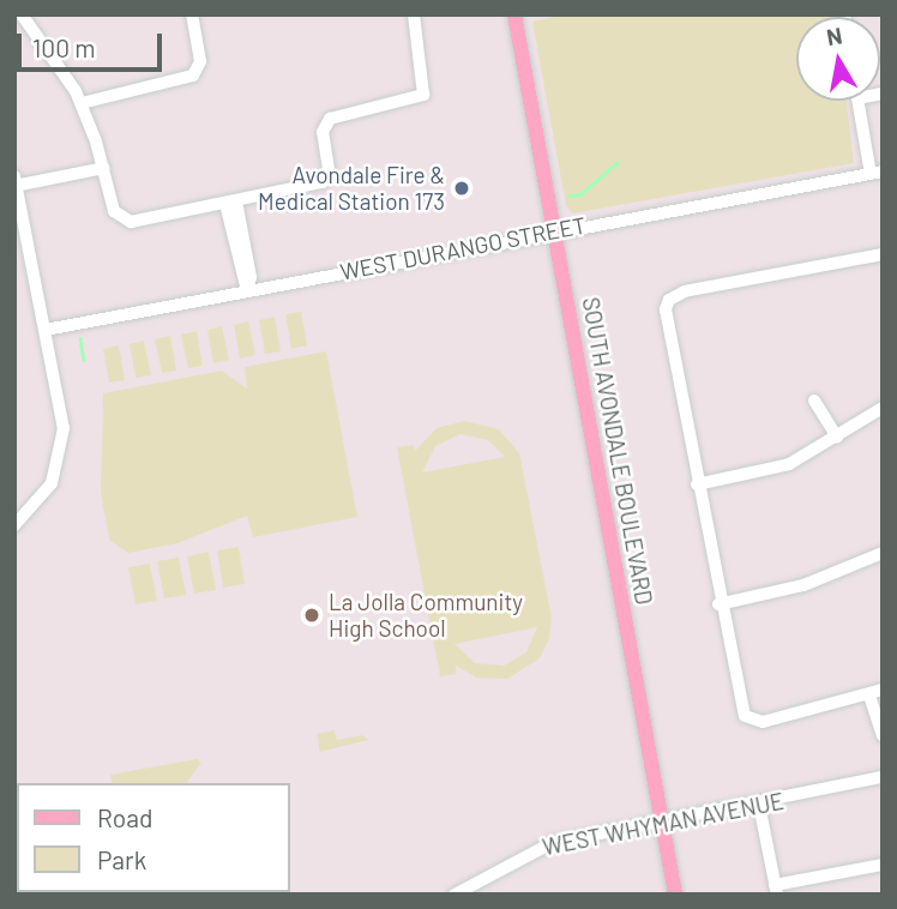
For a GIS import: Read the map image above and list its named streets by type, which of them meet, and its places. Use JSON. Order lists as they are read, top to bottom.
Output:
{
  "streets": {
    "main road": ["SOUTH AVONDALE BOULEVARD"],
    "street": ["WEST DURANGO STREET", "WEST WHYMAN AVENUE"]
  },
  "crossings": [
    ["WEST DURANGO STREET", "SOUTH AVONDALE BOULEVARD"],
    ["SOUTH AVONDALE BOULEVARD", "WEST WHYMAN AVENUE"]
  ],
  "places": ["Avondale Fire & Medical Station 173", "La Jolla Community High School"],
  "legend": ["Road", "Park"],
  "scale_bar": "100 m",
  "north": "top"
}
